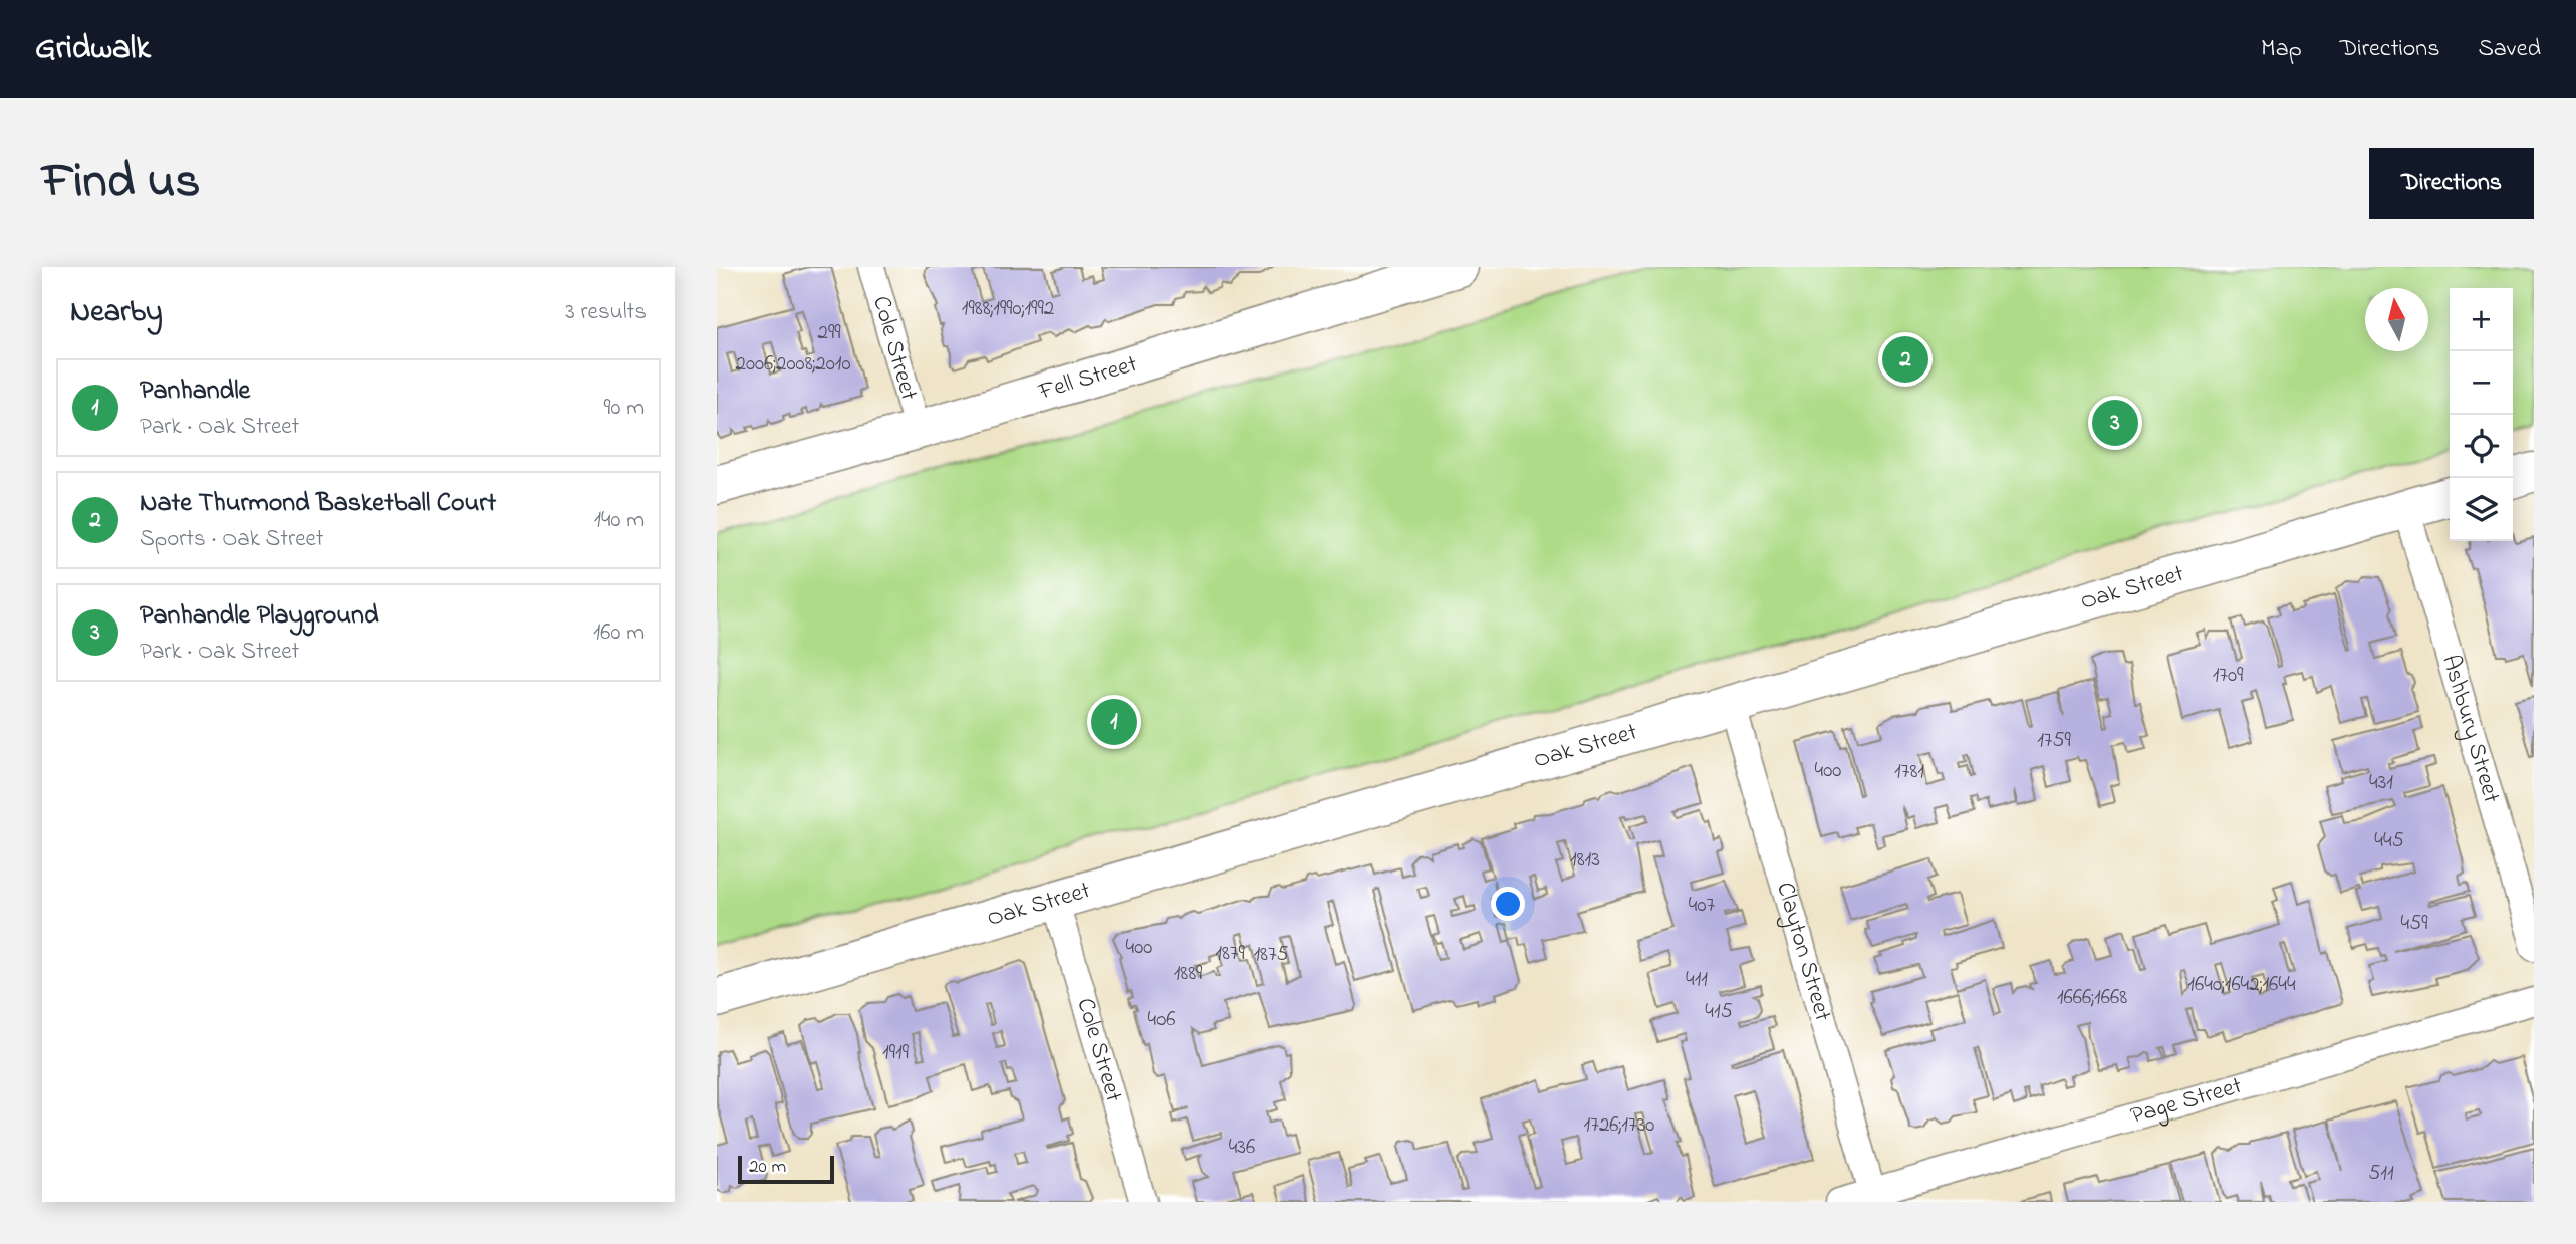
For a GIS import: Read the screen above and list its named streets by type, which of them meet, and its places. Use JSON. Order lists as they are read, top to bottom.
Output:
{
  "streets": {
    "main road": ["Fell Street", "Oak Street"],
    "street": [
      "Cole Street",
      "Ashbury Street",
      "Clayton Street",
      "Page Street"
    ]
  },
  "crossings": [
    ["Cole Street", "Fell Street"],
    ["Cole Street", "Oak Street"],
    ["Oak Street", "Ashbury Street"],
    ["Oak Street", "Clayton Street"],
    ["Clayton Street", "Page Street"]
  ],
  "house_numbers": [
    "1988;1990;1992",
    "299",
    "2006;2008;2010",
    "1709",
    "1759",
    "400",
    "1781",
    "431",
    "445",
    "1813",
    "407",
    "459",
    "400",
    "1879",
    "1875",
    "1889",
    "411",
    "1640;1642;1644",
    "1666;1668",
    "415",
    "406",
    "1919",
    "1726;1730",
    "436",
    "511"
  ],
  "scale_bar": "20 m",
  "north": "top",
  "page": {
    "header": "Gridwalk",
    "nav": ["Map", "Directions", "Saved"],
    "title": "Find us",
    "buttons": "Directions",
    "heading": ["Nearby", "3 results"],
    "map_buttons": ["+", "−"],
    "pins": ["2", "3", "1"],
    "list": [
      {
        "mark": "1",
        "name": "Panhandle",
        "note": "Park · Oak Street",
        "value": "90 m"
      },
      {
        "mark": "2",
        "name": "Nate Thurmond Basketball Court",
        "note": "Sports · Oak Street",
        "value": "140 m"
      },
      {
        "mark": "3",
        "name": "Panhandle Playground",
        "note": "Park · Oak Street",
        "value": "160 m"
      }
    ],
    "scale": "20 m"
  }
}
